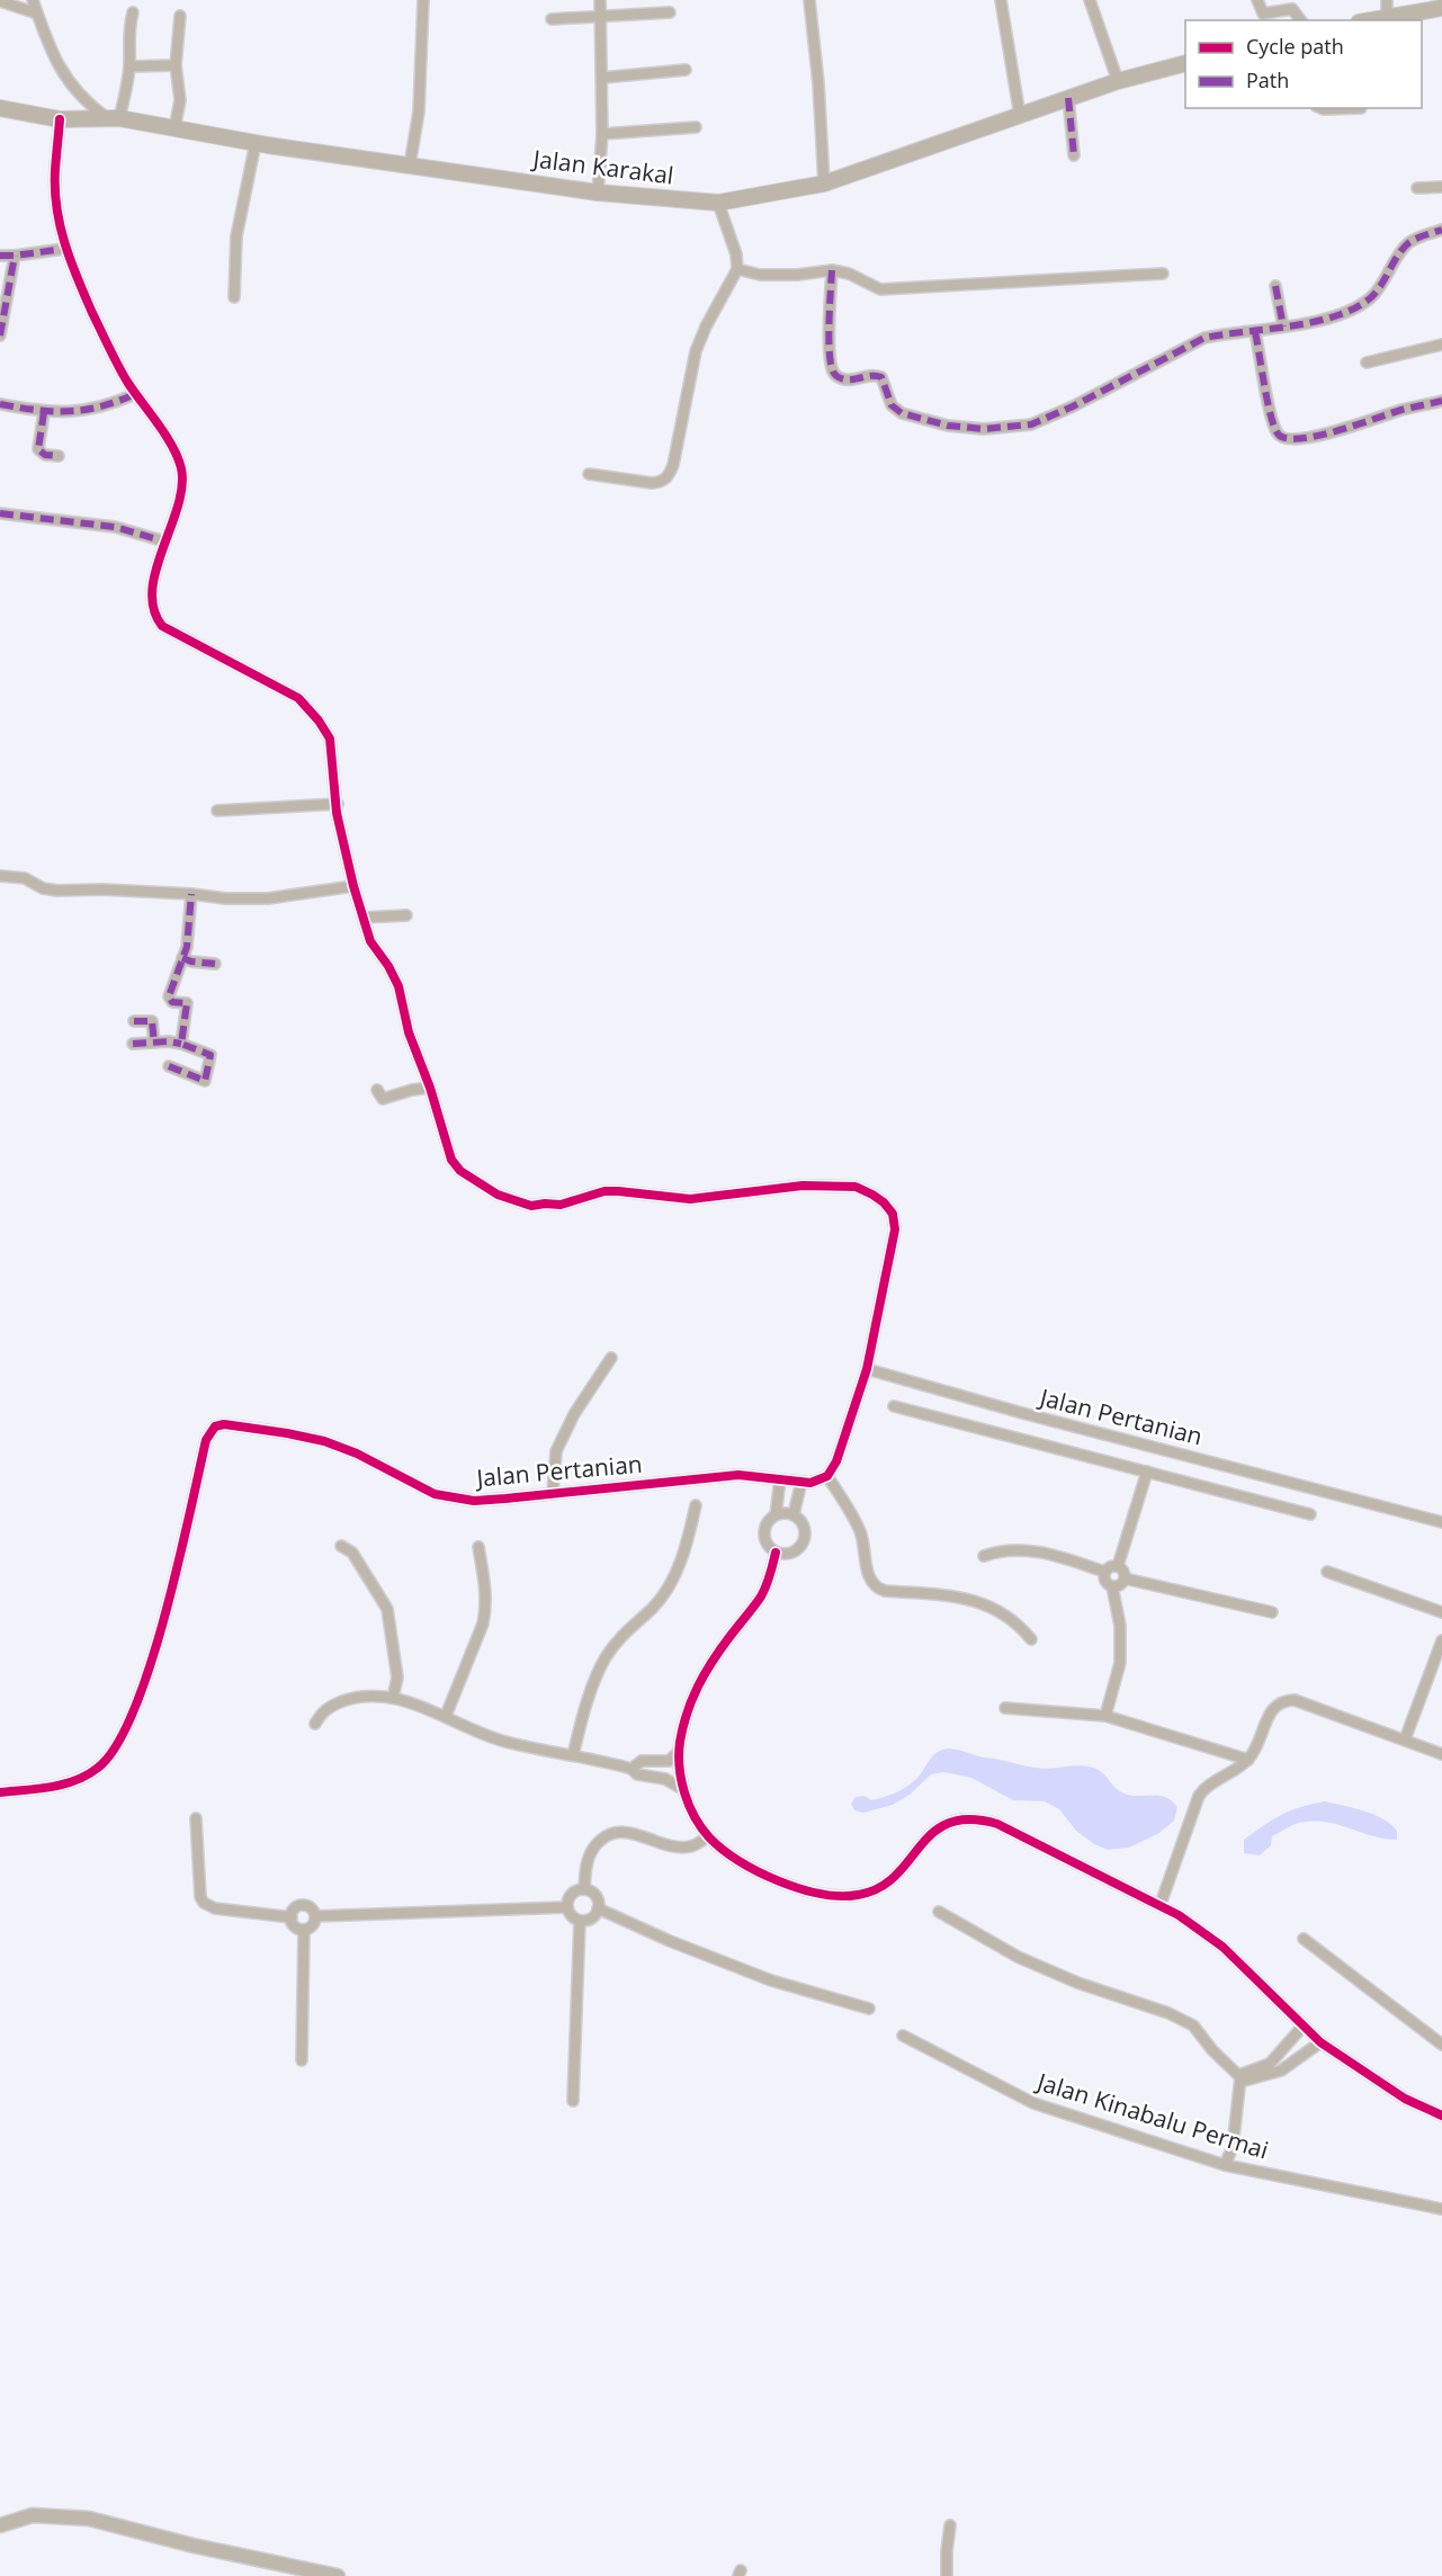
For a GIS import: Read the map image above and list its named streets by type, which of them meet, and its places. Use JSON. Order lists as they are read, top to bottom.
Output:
{
  "streets": {
    "main road": ["Jalan Karakal"],
    "street": ["Jalan Pertanian", "Jalan Kinabalu Permai"]
  },
  "legend": ["Cycle path", "Path"]
}
